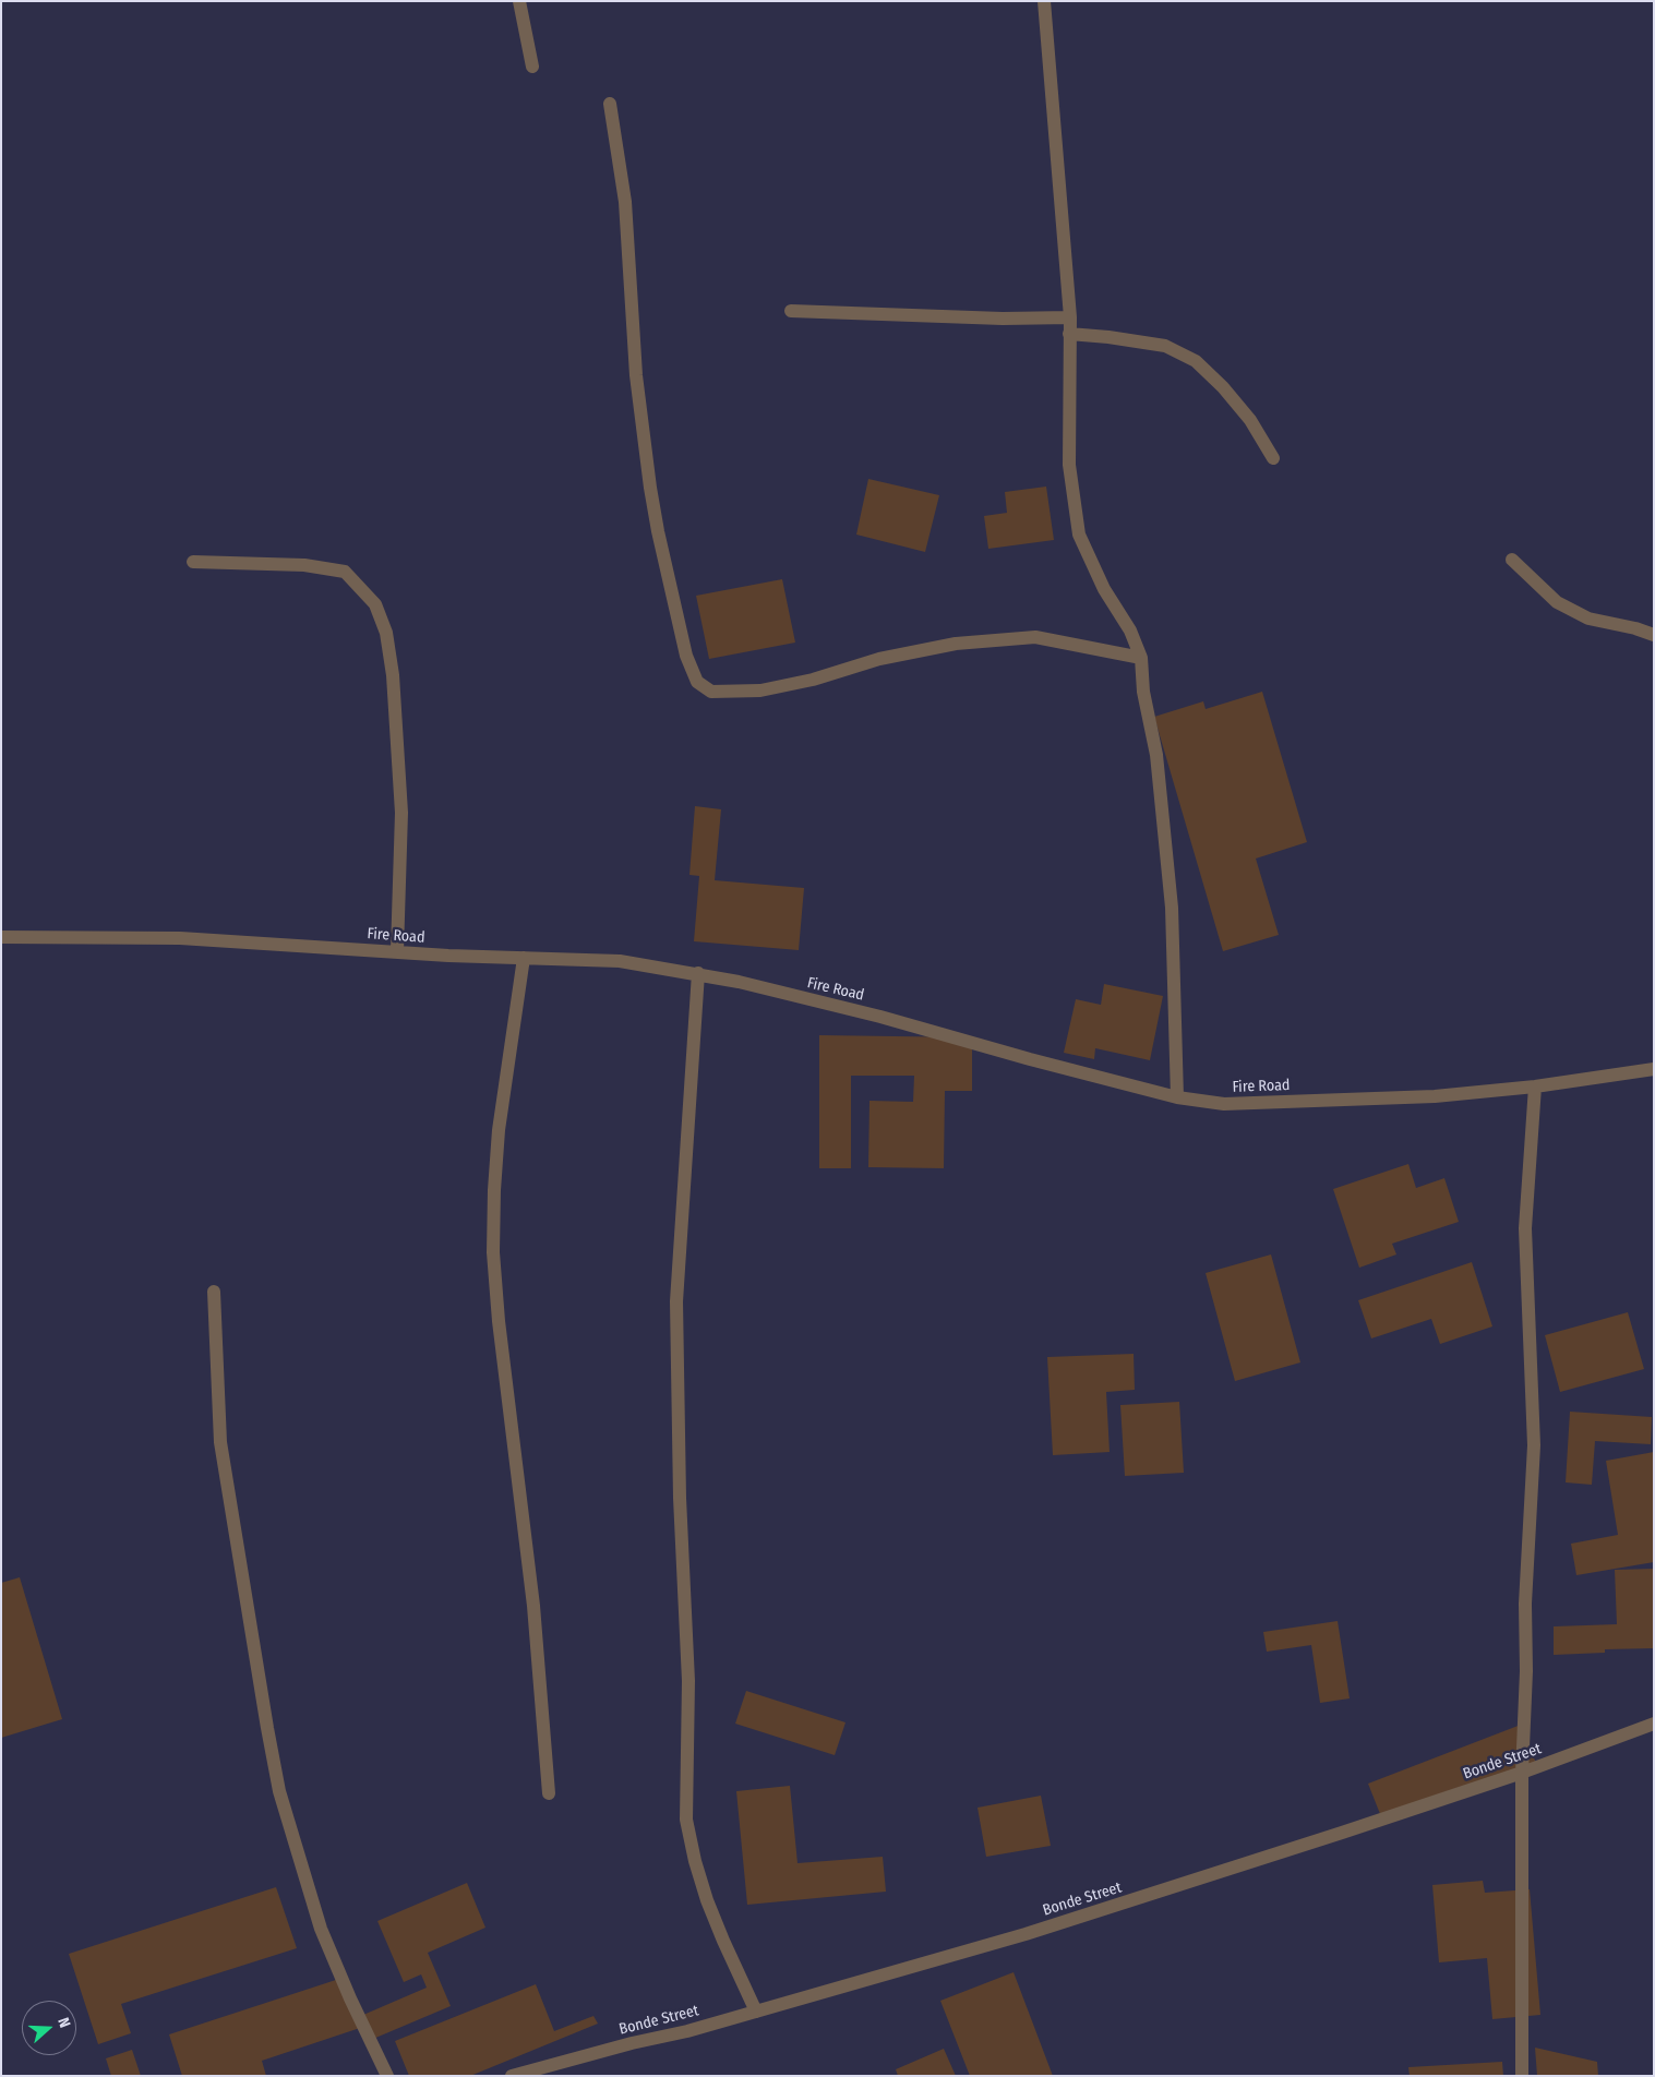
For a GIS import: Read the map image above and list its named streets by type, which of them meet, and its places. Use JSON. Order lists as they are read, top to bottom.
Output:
{
  "streets": {
    "street": ["Fire Road", "Bonde Street"]
  },
  "north": "right"
}
